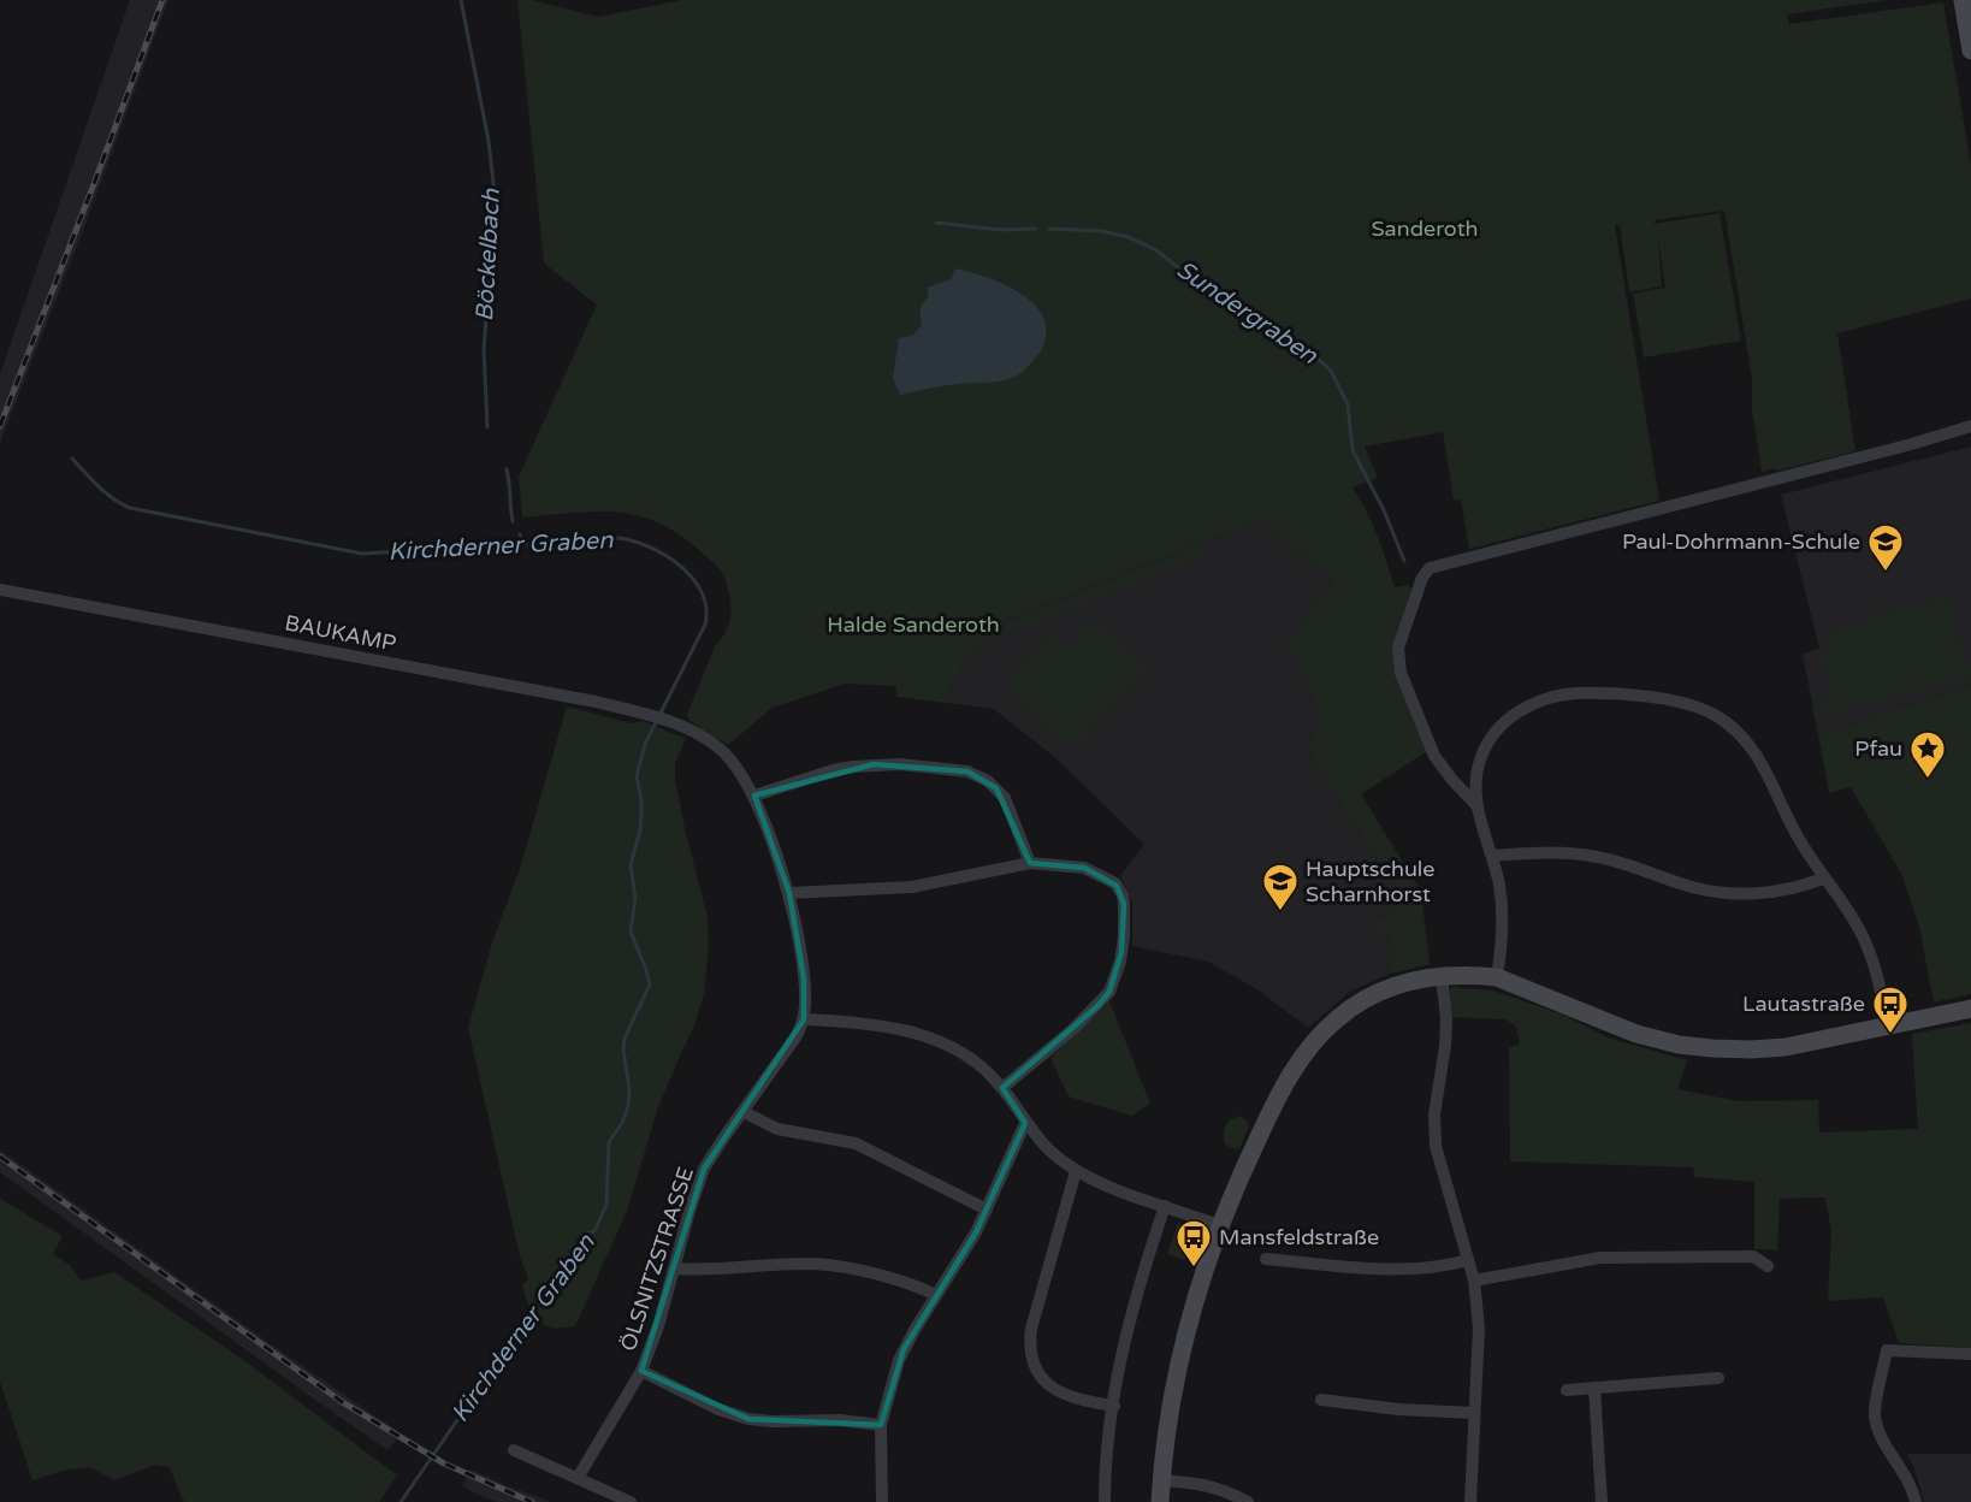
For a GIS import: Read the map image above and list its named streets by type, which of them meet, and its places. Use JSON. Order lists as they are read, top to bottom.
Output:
{
  "streets": {
    "street": ["BAUKAMP", "ÖLSNITZSTRASSE"]
  },
  "water": ["Böckelbach", "Sundergraben", "Kirchderner Graben"],
  "parks": ["Sanderoth", "Halde Sanderoth"],
  "places": {
    "school or university": ["Paul-Dohrmann-Schule", "Hauptschule Scharnhorst"],
    "place": ["Pfau"],
    "bus stop": ["Lautastraße", "Mansfeldstraße"]
  }
}
